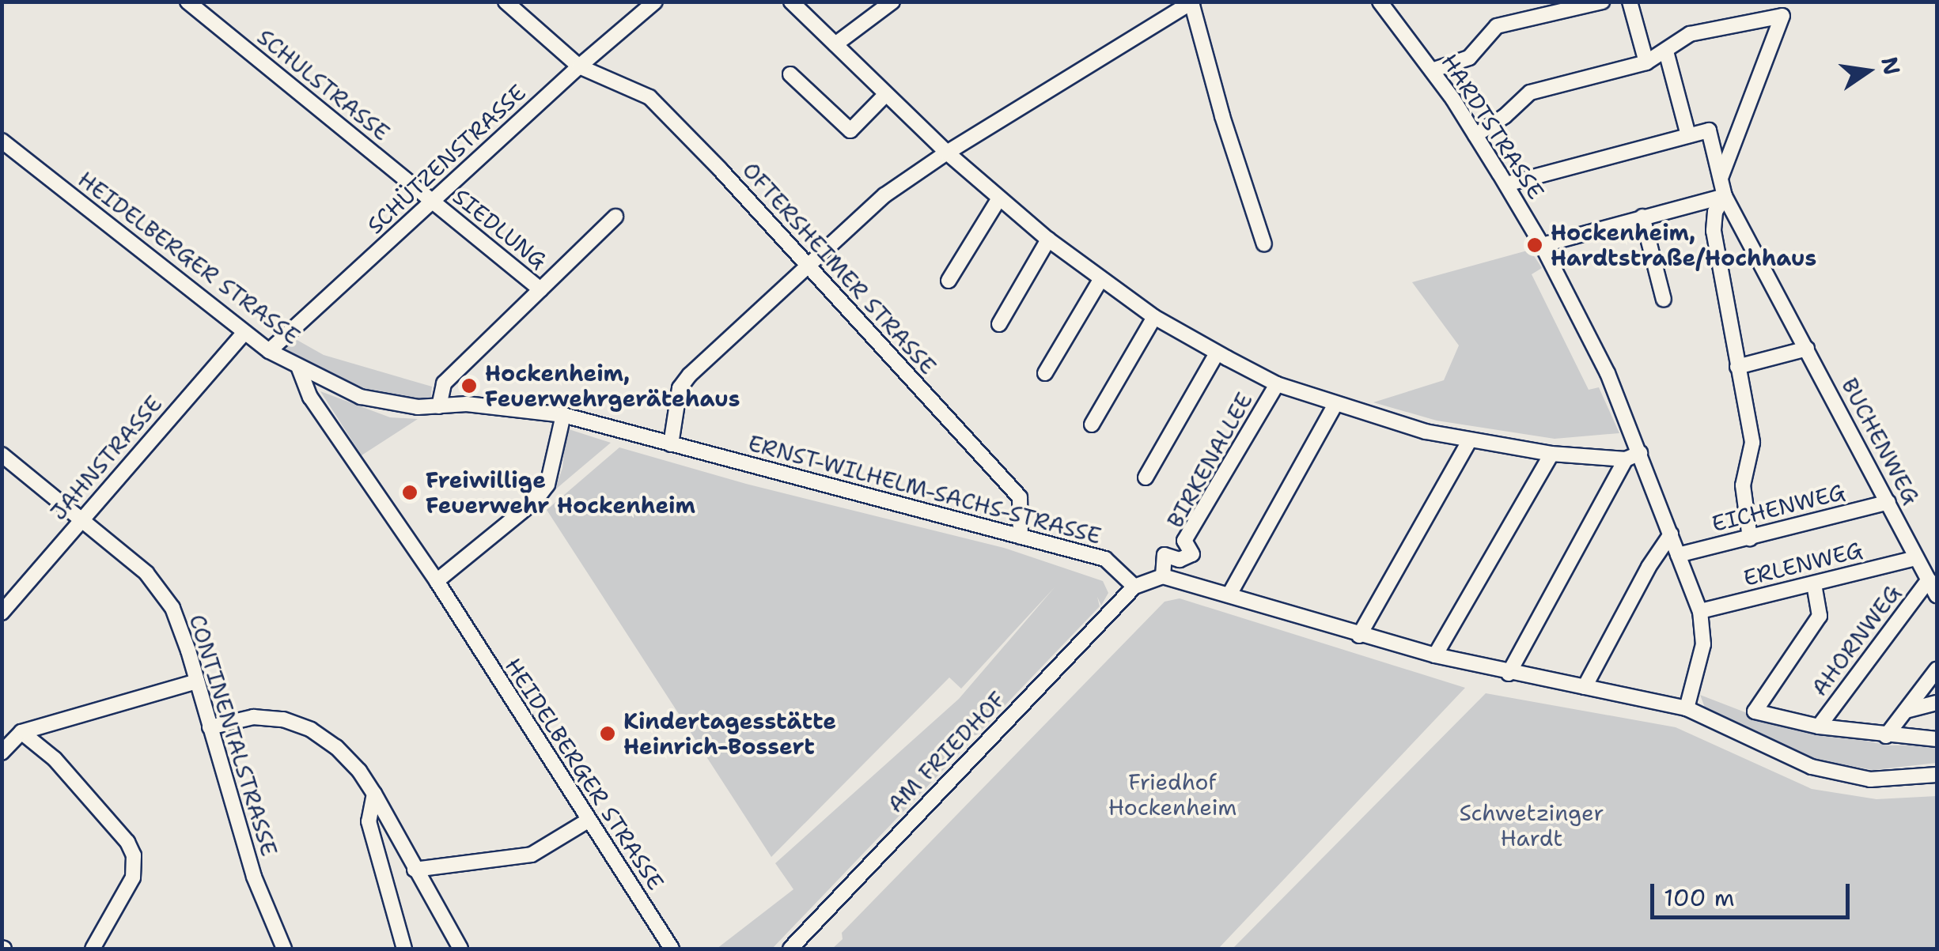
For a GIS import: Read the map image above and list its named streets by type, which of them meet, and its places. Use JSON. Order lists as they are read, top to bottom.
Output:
{
  "streets": {
    "street": [
      "SCHULSTRASSE",
      "HARDTSTRASSE",
      "SCHÜTZENSTRASSE",
      "SIEDLUNG",
      "HEIDELBERGER STRASSE",
      "OFTERSHEIMER STRASSE",
      "BUCHENWEG",
      "JAHNSTRASSE",
      "BIRKENALLEE",
      "ERNST-WILHELM-SACHS-STRASSE",
      "EICHENWEG",
      "ERLENWEG",
      "AHORNWEG",
      "CONTINENTALSTRASSE",
      "AM FRIEDHOF"
    ]
  },
  "crossings": [
    ["SCHULSTRASSE", "SCHÜTZENSTRASSE"],
    ["SCHULSTRASSE", "SIEDLUNG"],
    ["HARDTSTRASSE", "BIRKENALLEE"],
    ["SCHÜTZENSTRASSE", "SIEDLUNG"],
    ["SCHÜTZENSTRASSE", "HEIDELBERGER STRASSE"],
    ["SCHÜTZENSTRASSE", "OFTERSHEIMER STRASSE"],
    ["SIEDLUNG", "ERNST-WILHELM-SACHS-STRASSE"],
    ["HEIDELBERGER STRASSE", "JAHNSTRASSE"],
    ["HEIDELBERGER STRASSE", "ERNST-WILHELM-SACHS-STRASSE"],
    ["OFTERSHEIMER STRASSE", "ERNST-WILHELM-SACHS-STRASSE"],
    ["BUCHENWEG", "EICHENWEG"],
    ["BUCHENWEG", "ERLENWEG"],
    ["BUCHENWEG", "AHORNWEG"],
    ["JAHNSTRASSE", "CONTINENTALSTRASSE"],
    ["ERNST-WILHELM-SACHS-STRASSE", "AM FRIEDHOF"]
  ],
  "parks": ["Friedhof Hockenheim", "Schwetzinger Hardt"],
  "places": [
    "Hockenheim, Hardtstraße/Hochhaus",
    "Hockenheim, Feuerwehrgerätehaus",
    "Freiwillige Feuerwehr Hockenheim",
    "Kindertagesstätte Heinrich-Bossert"
  ],
  "scale_bar": "100 m",
  "north": "right"
}
